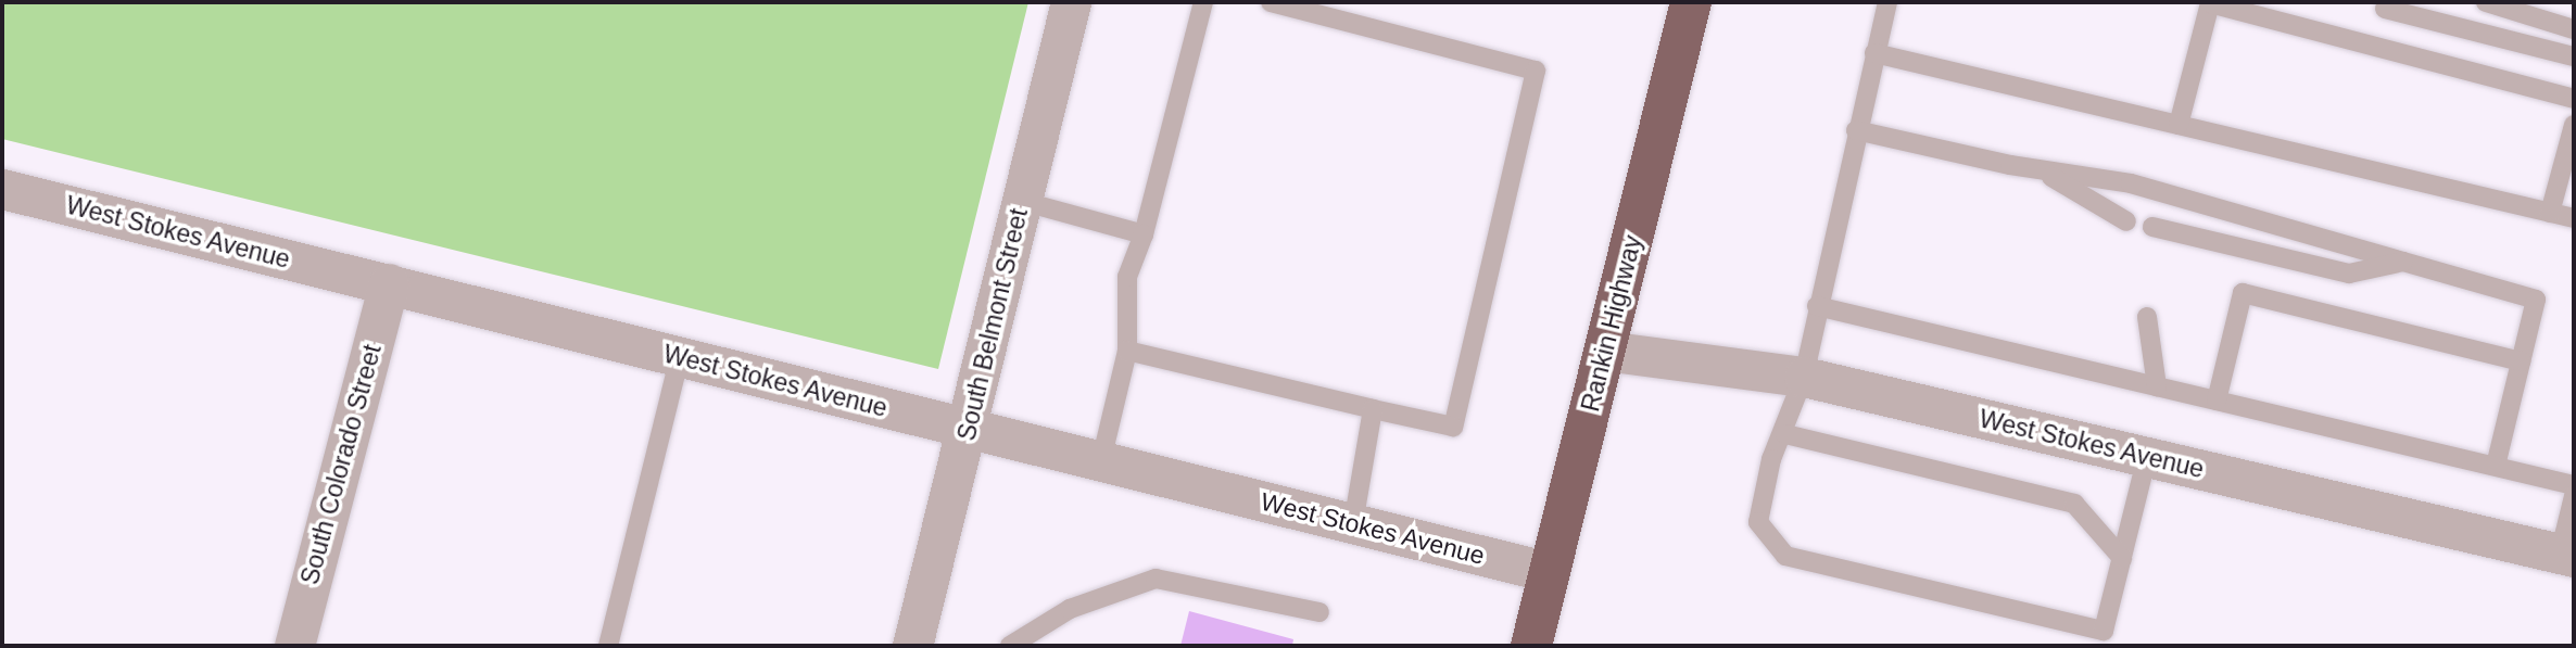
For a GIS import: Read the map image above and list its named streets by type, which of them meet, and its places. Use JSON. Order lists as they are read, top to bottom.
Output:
{
  "streets": {
    "highway": ["Rankin Highway"],
    "street": ["West Stokes Avenue", "South Belmont Street", "South Colorado Street"]
  },
  "crossings": [
    ["West Stokes Avenue", "Rankin Highway"],
    ["West Stokes Avenue", "South Belmont Street"],
    ["West Stokes Avenue", "South Colorado Street"]
  ]
}
